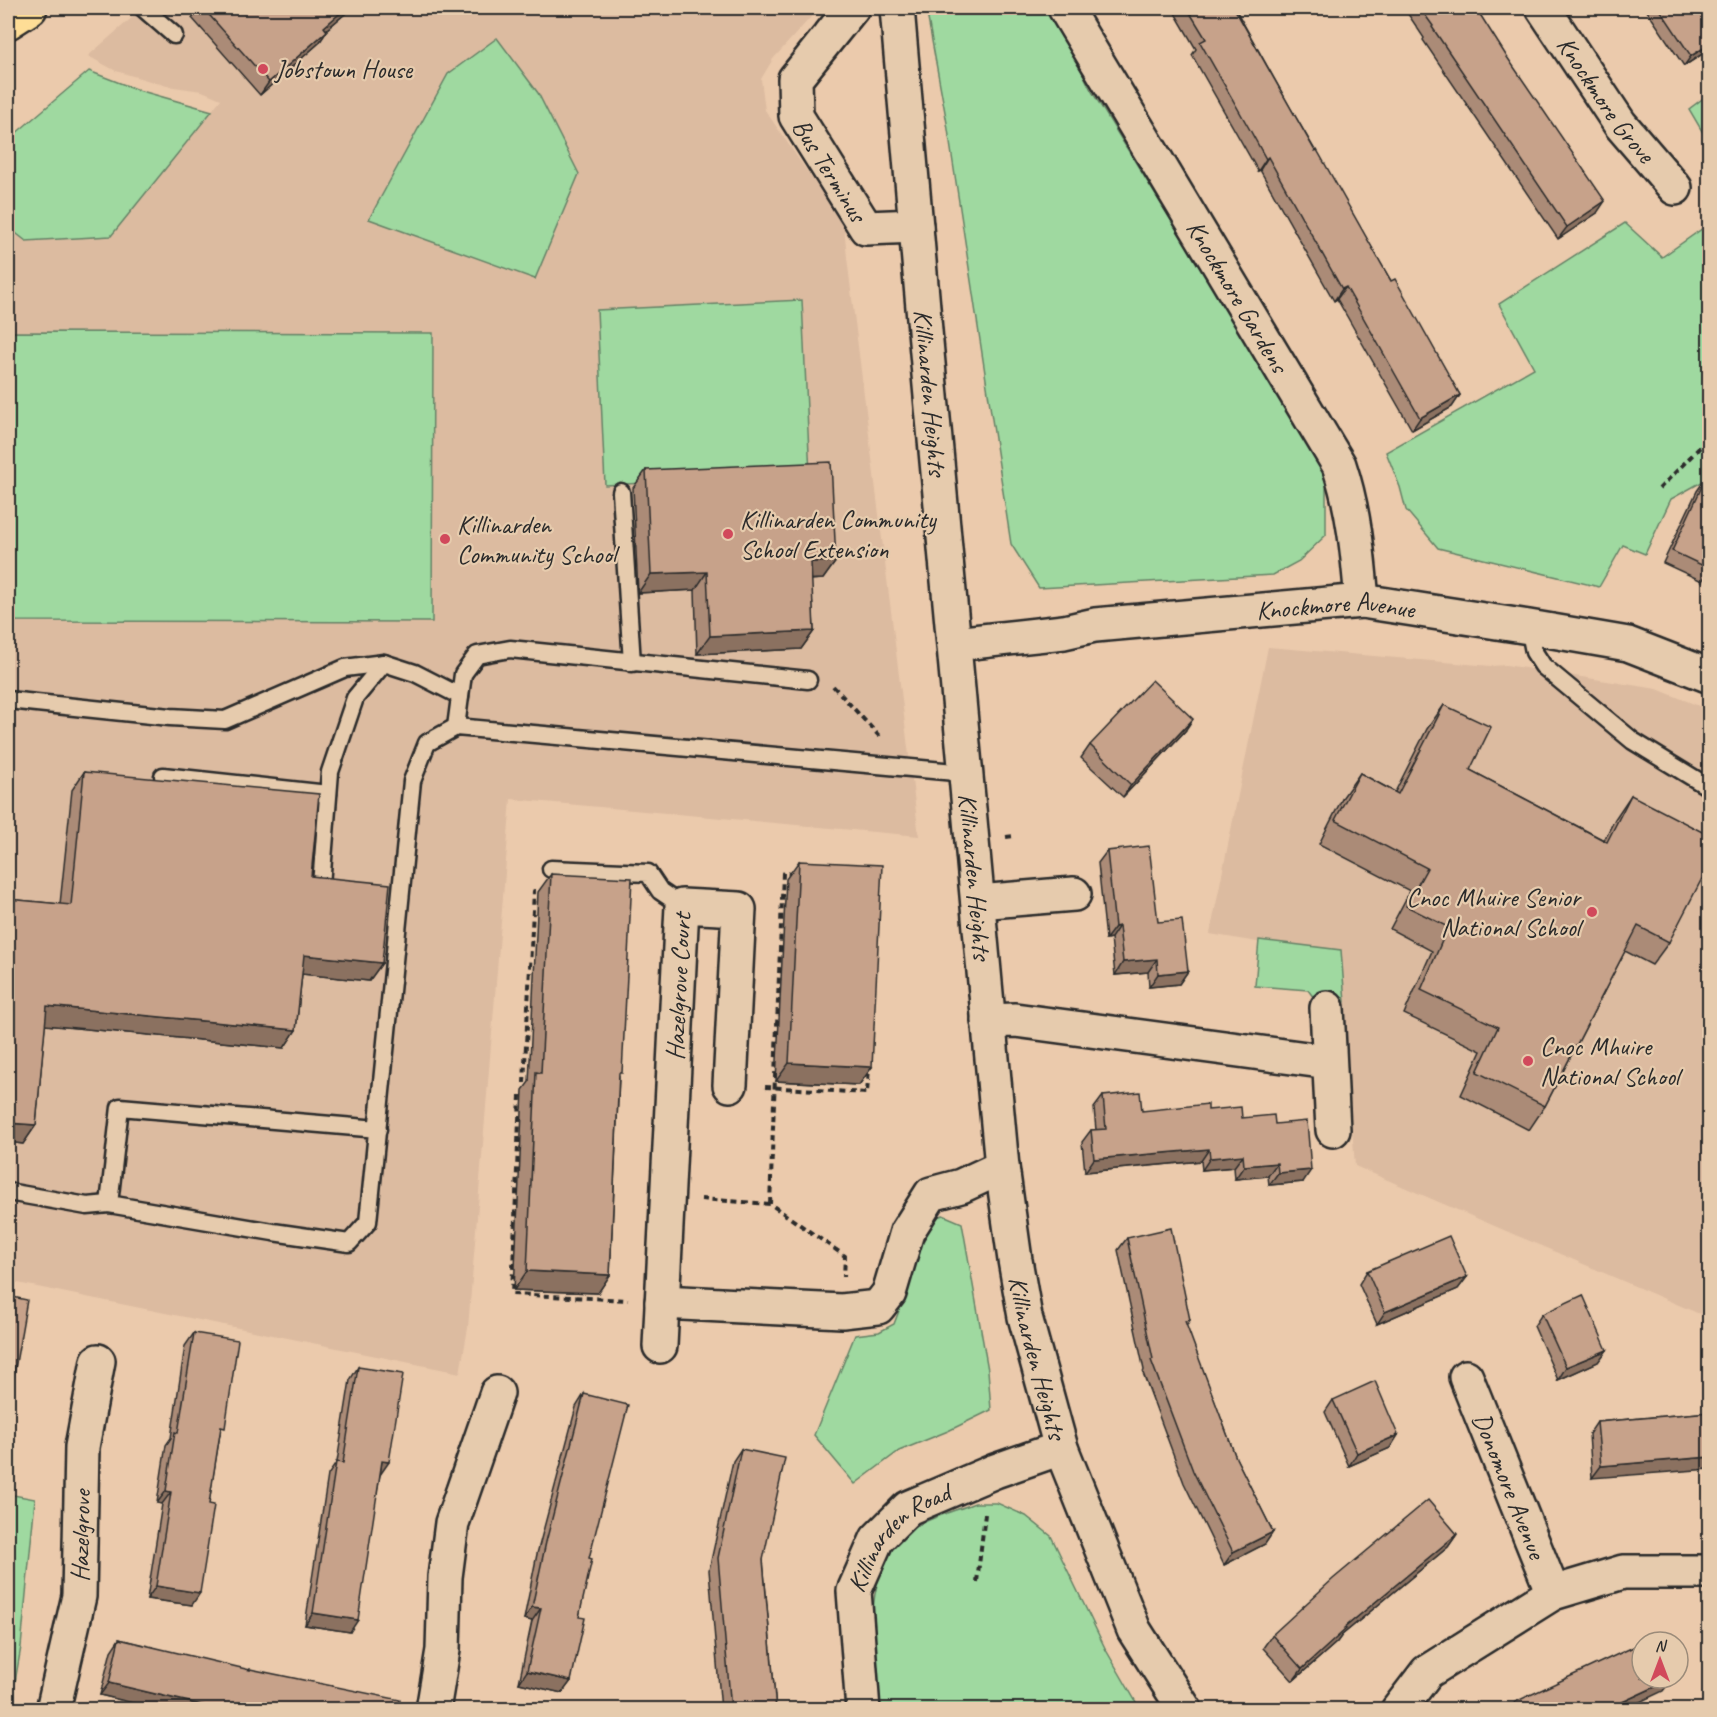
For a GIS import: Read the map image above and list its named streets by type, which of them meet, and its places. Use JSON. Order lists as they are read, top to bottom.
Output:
{
  "streets": {
    "street": [
      "Knockmore Grove",
      "Bus Terminus",
      "Knockmore Gardens",
      "Killinarden Heights",
      "Knockmore Avenue",
      "Hazelgrove Court",
      "Donomore Avenue",
      "Hazelgrove",
      "Killinarden Road"
    ]
  },
  "crossings": [
    ["Bus Terminus", "Killinarden Heights"],
    ["Knockmore Gardens", "Knockmore Avenue"],
    ["Killinarden Heights", "Knockmore Avenue"],
    ["Killinarden Heights", "Killinarden Road"]
  ],
  "places": [
    "Jobstown House",
    "Killinarden Community School Extension",
    "Killinarden Community School",
    "Cnoc Mhuire Senior National School",
    "Cnoc Mhuire National School"
  ],
  "north": "top"
}
